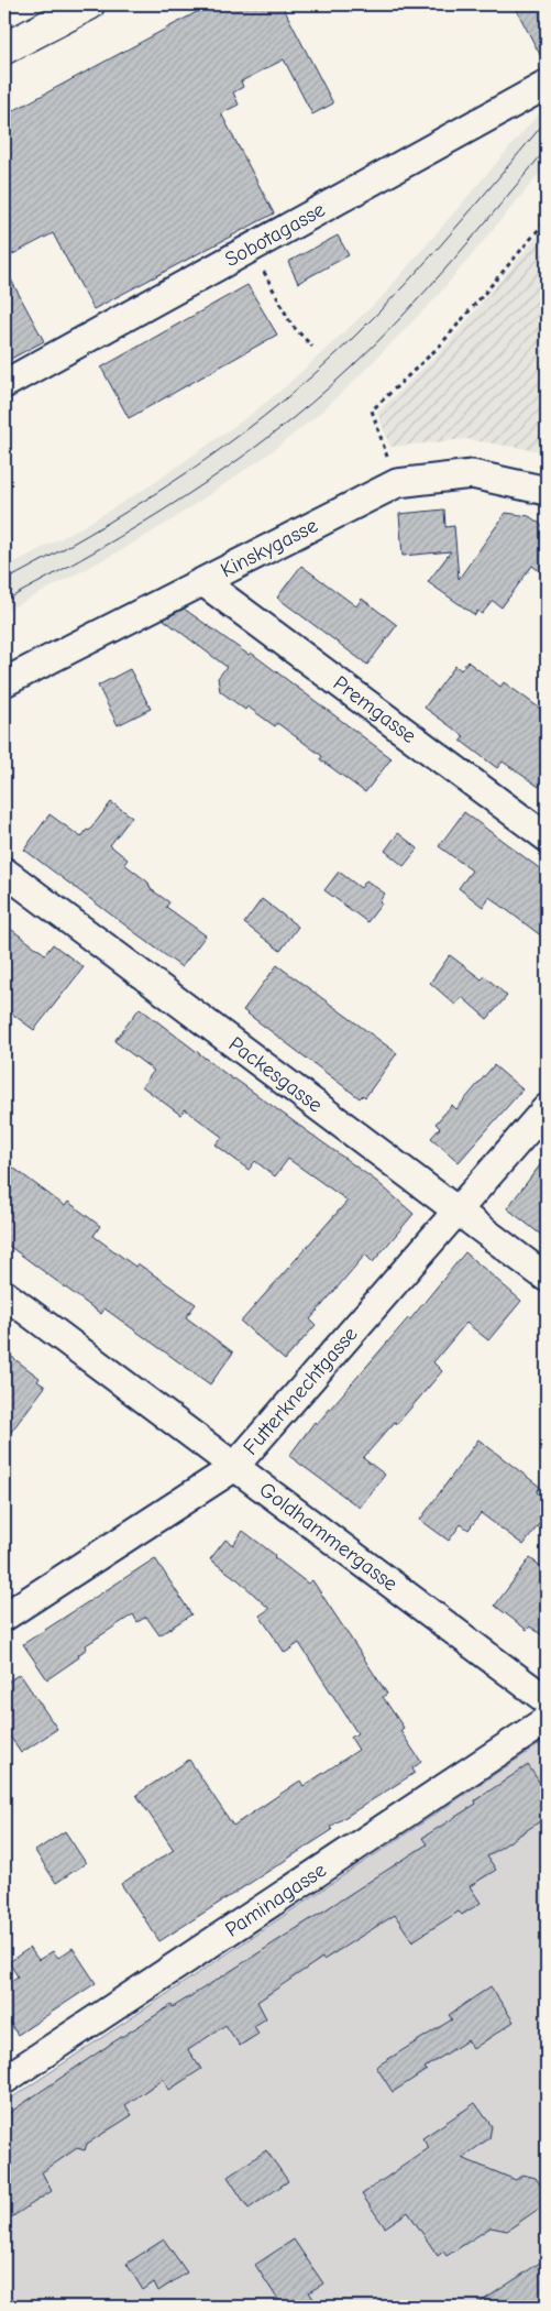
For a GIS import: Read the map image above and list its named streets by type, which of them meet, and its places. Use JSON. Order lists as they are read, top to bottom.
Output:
{
  "streets": {
    "street": [
      "Sobotagasse",
      "Kinskygasse",
      "Premgasse",
      "Packesgasse",
      "Futterknechtgasse",
      "Goldhammergasse",
      "Paminagasse"
    ]
  },
  "crossings": [
    ["Kinskygasse", "Premgasse"],
    ["Packesgasse", "Futterknechtgasse"],
    ["Futterknechtgasse", "Goldhammergasse"]
  ]
}
